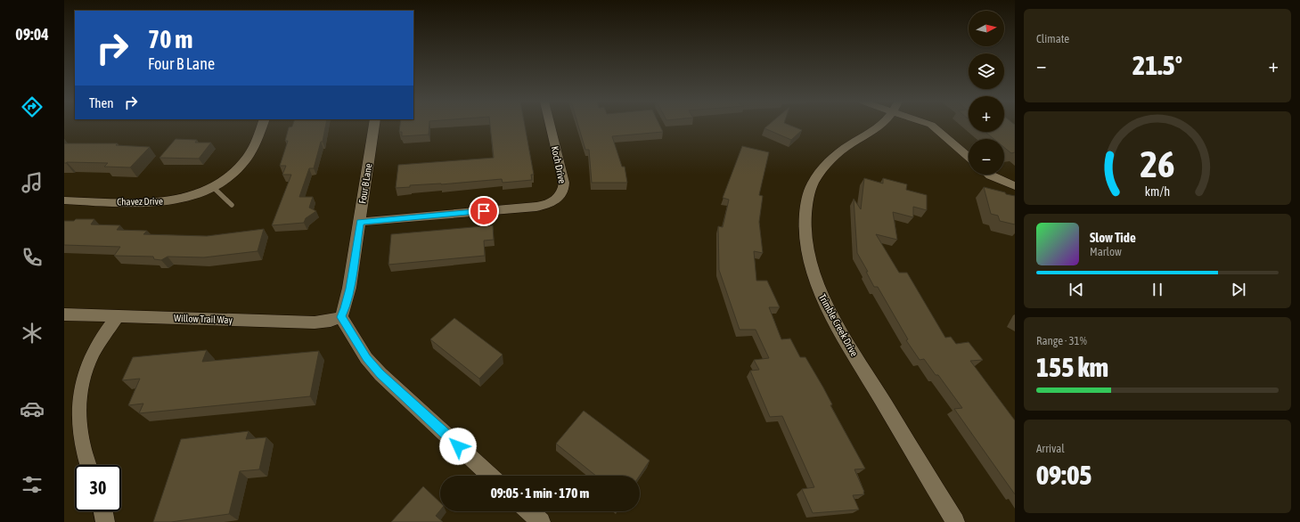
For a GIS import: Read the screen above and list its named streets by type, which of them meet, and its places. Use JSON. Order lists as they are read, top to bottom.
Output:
{
  "streets": {
    "street": [
      "Koch Drive",
      "Four B Lane",
      "Chavez Drive",
      "Willow Trail Way",
      "Trimble Creek Drive"
    ]
  },
  "crossings": [
    ["Koch Drive", "Four B Lane"],
    ["Four B Lane", "Willow Trail Way"]
  ],
  "north": "right",
  "page": {
    "tabs": "09:04",
    "tile": [
      "Climate",
      ["Range · 31%", "155 km"],
      ["Arrival", "09:05"]
    ],
    "map_buttons": ["+", "−"],
    "turn": ["70 m", "Four B Lane"],
    "heat": ["−", "21.5°", "+"],
    "then": "Then",
    "song": ["Slow Tide", "Marlow"],
    "limit": "30",
    "trip": "09:05 · 1 min · 170 m",
    "gauge": ["26", "km/h"]
  }
}
